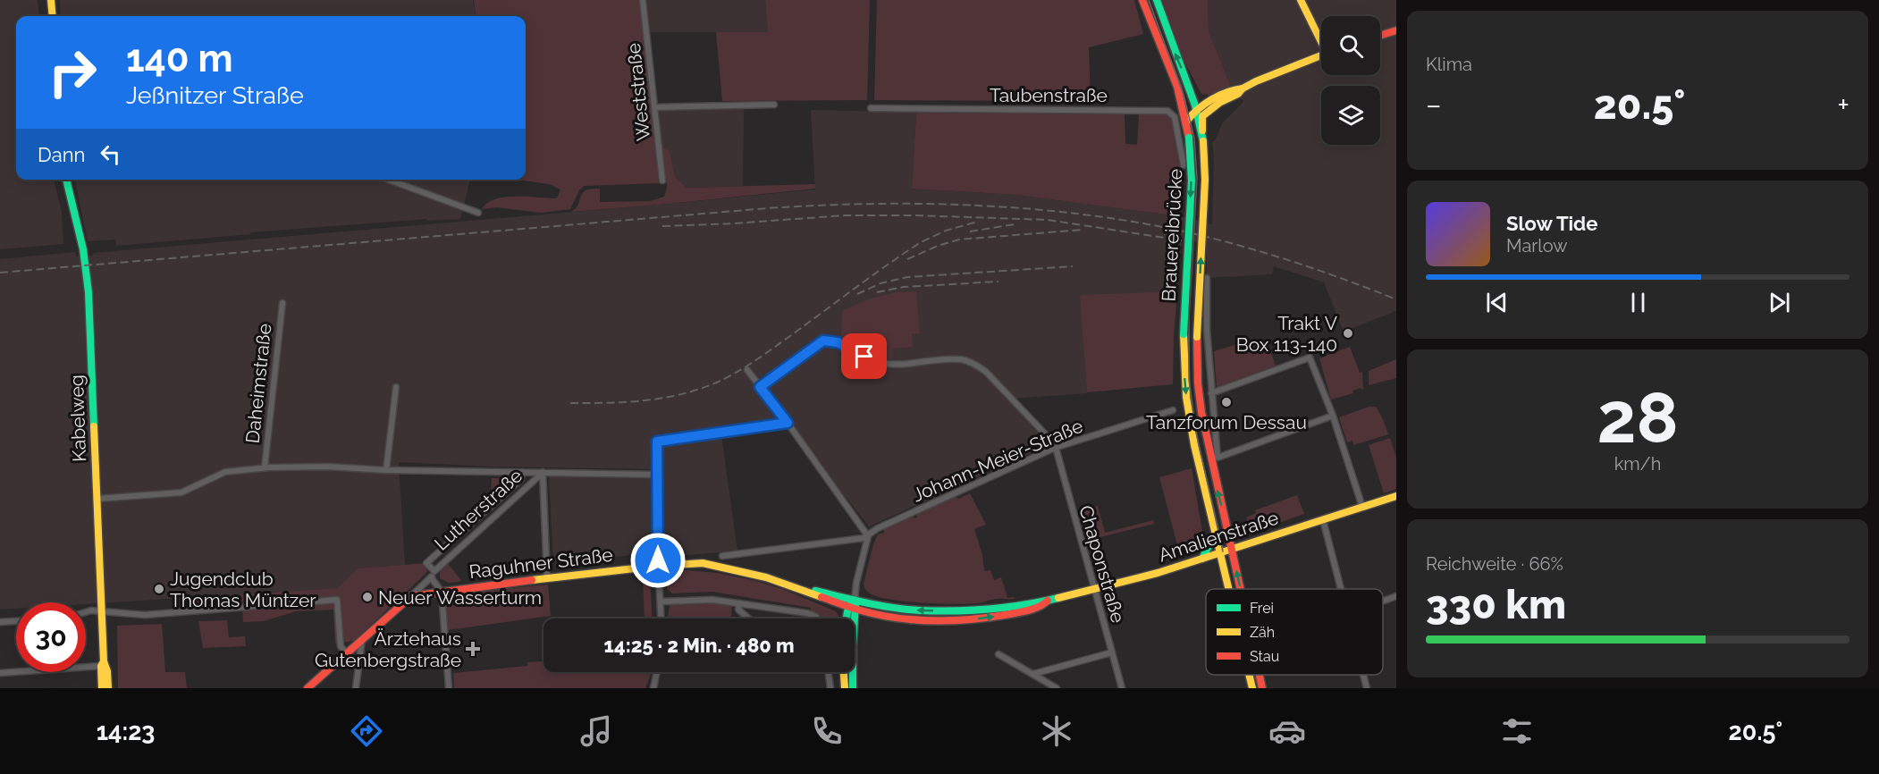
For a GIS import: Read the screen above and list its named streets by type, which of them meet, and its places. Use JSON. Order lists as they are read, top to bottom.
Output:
{
  "streets": {
    "main road": [
      "Brauereibrücke",
      "Kabelweg",
      "Lutherstraße",
      "Amalienstraße",
      "Raguhner Straße"
    ],
    "street": [
      "Weststraße",
      "Taubenstraße",
      "Daheimstraße",
      "Johann-Meier-Straße",
      "Chaponstraße"
    ]
  },
  "crossings": [
    ["Brauereibrücke", "Amalienstraße"],
    ["Daheimstraße", "Kabelweg"],
    ["Daheimstraße", "Lutherstraße"],
    ["Johann-Meier-Straße", "Chaponstraße"],
    ["Lutherstraße", "Raguhner Straße"],
    ["Amalienstraße", "Raguhner Straße"],
    ["Amalienstraße", "Chaponstraße"]
  ],
  "places": {
    "other": [
      "Trakt V Box 113-140",
      "Tanzforum Dessau",
      "Jugendclub Thomas Müntzer",
      "Neuer Wasserturm"
    ],
    "health": ["Ärztehaus Gutenbergstraße"]
  },
  "legend": ["Frei", "Zäh", "Stau"],
  "page": {
    "tile": [
      "Klima",
      ["28", "km/h"],
      ["Reichweite · 66%", "330 km"]
    ],
    "turn": ["140 m", "Jeßnitzer Straße"],
    "heat": ["−", "20.5°", "+"],
    "then": "Dann",
    "song": ["Slow Tide", "Marlow"],
    "limit": "30",
    "trip": "14:25 · 2 Min. · 480 m",
    "tabs": ["14:23", "20.5°"]
  }
}
